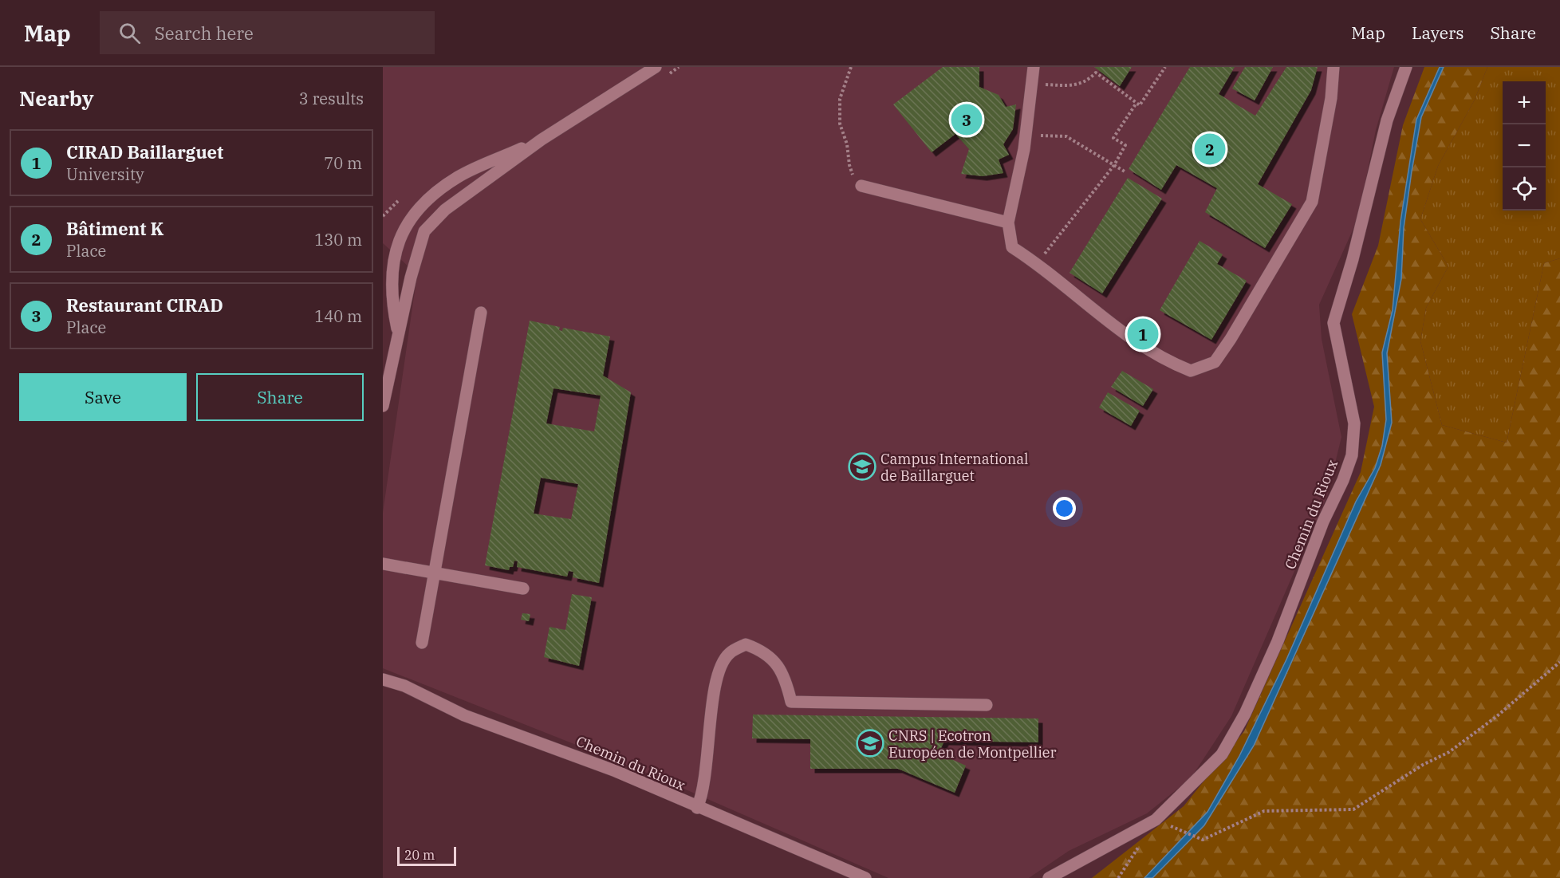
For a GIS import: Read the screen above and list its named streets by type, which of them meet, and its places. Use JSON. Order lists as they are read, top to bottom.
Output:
{
  "streets": {
    "street": ["Chemin du Rioux"]
  },
  "places": {
    "school or university": ["Campus International de Baillarguet", "CNRS | Ecotron Européen de Montpellier"]
  },
  "scale_bar": "20 m",
  "page": {
    "header": "Map",
    "search": "Search here",
    "nav": ["Map", "Layers", "Share"],
    "heading": ["Nearby", "3 results"],
    "map_buttons": ["+", "−"],
    "pins": ["3", "2", "1"],
    "list": [
      {
        "mark": "1",
        "name": "CIRAD Baillarguet",
        "note": "University",
        "value": "70 m"
      },
      {
        "mark": "2",
        "name": "Bâtiment K",
        "note": "Place",
        "value": "130 m"
      },
      {
        "mark": "3",
        "name": "Restaurant CIRAD",
        "note": "Place",
        "value": "140 m"
      }
    ],
    "buttons": ["Save", "Share"],
    "scale": "20 m"
  }
}
